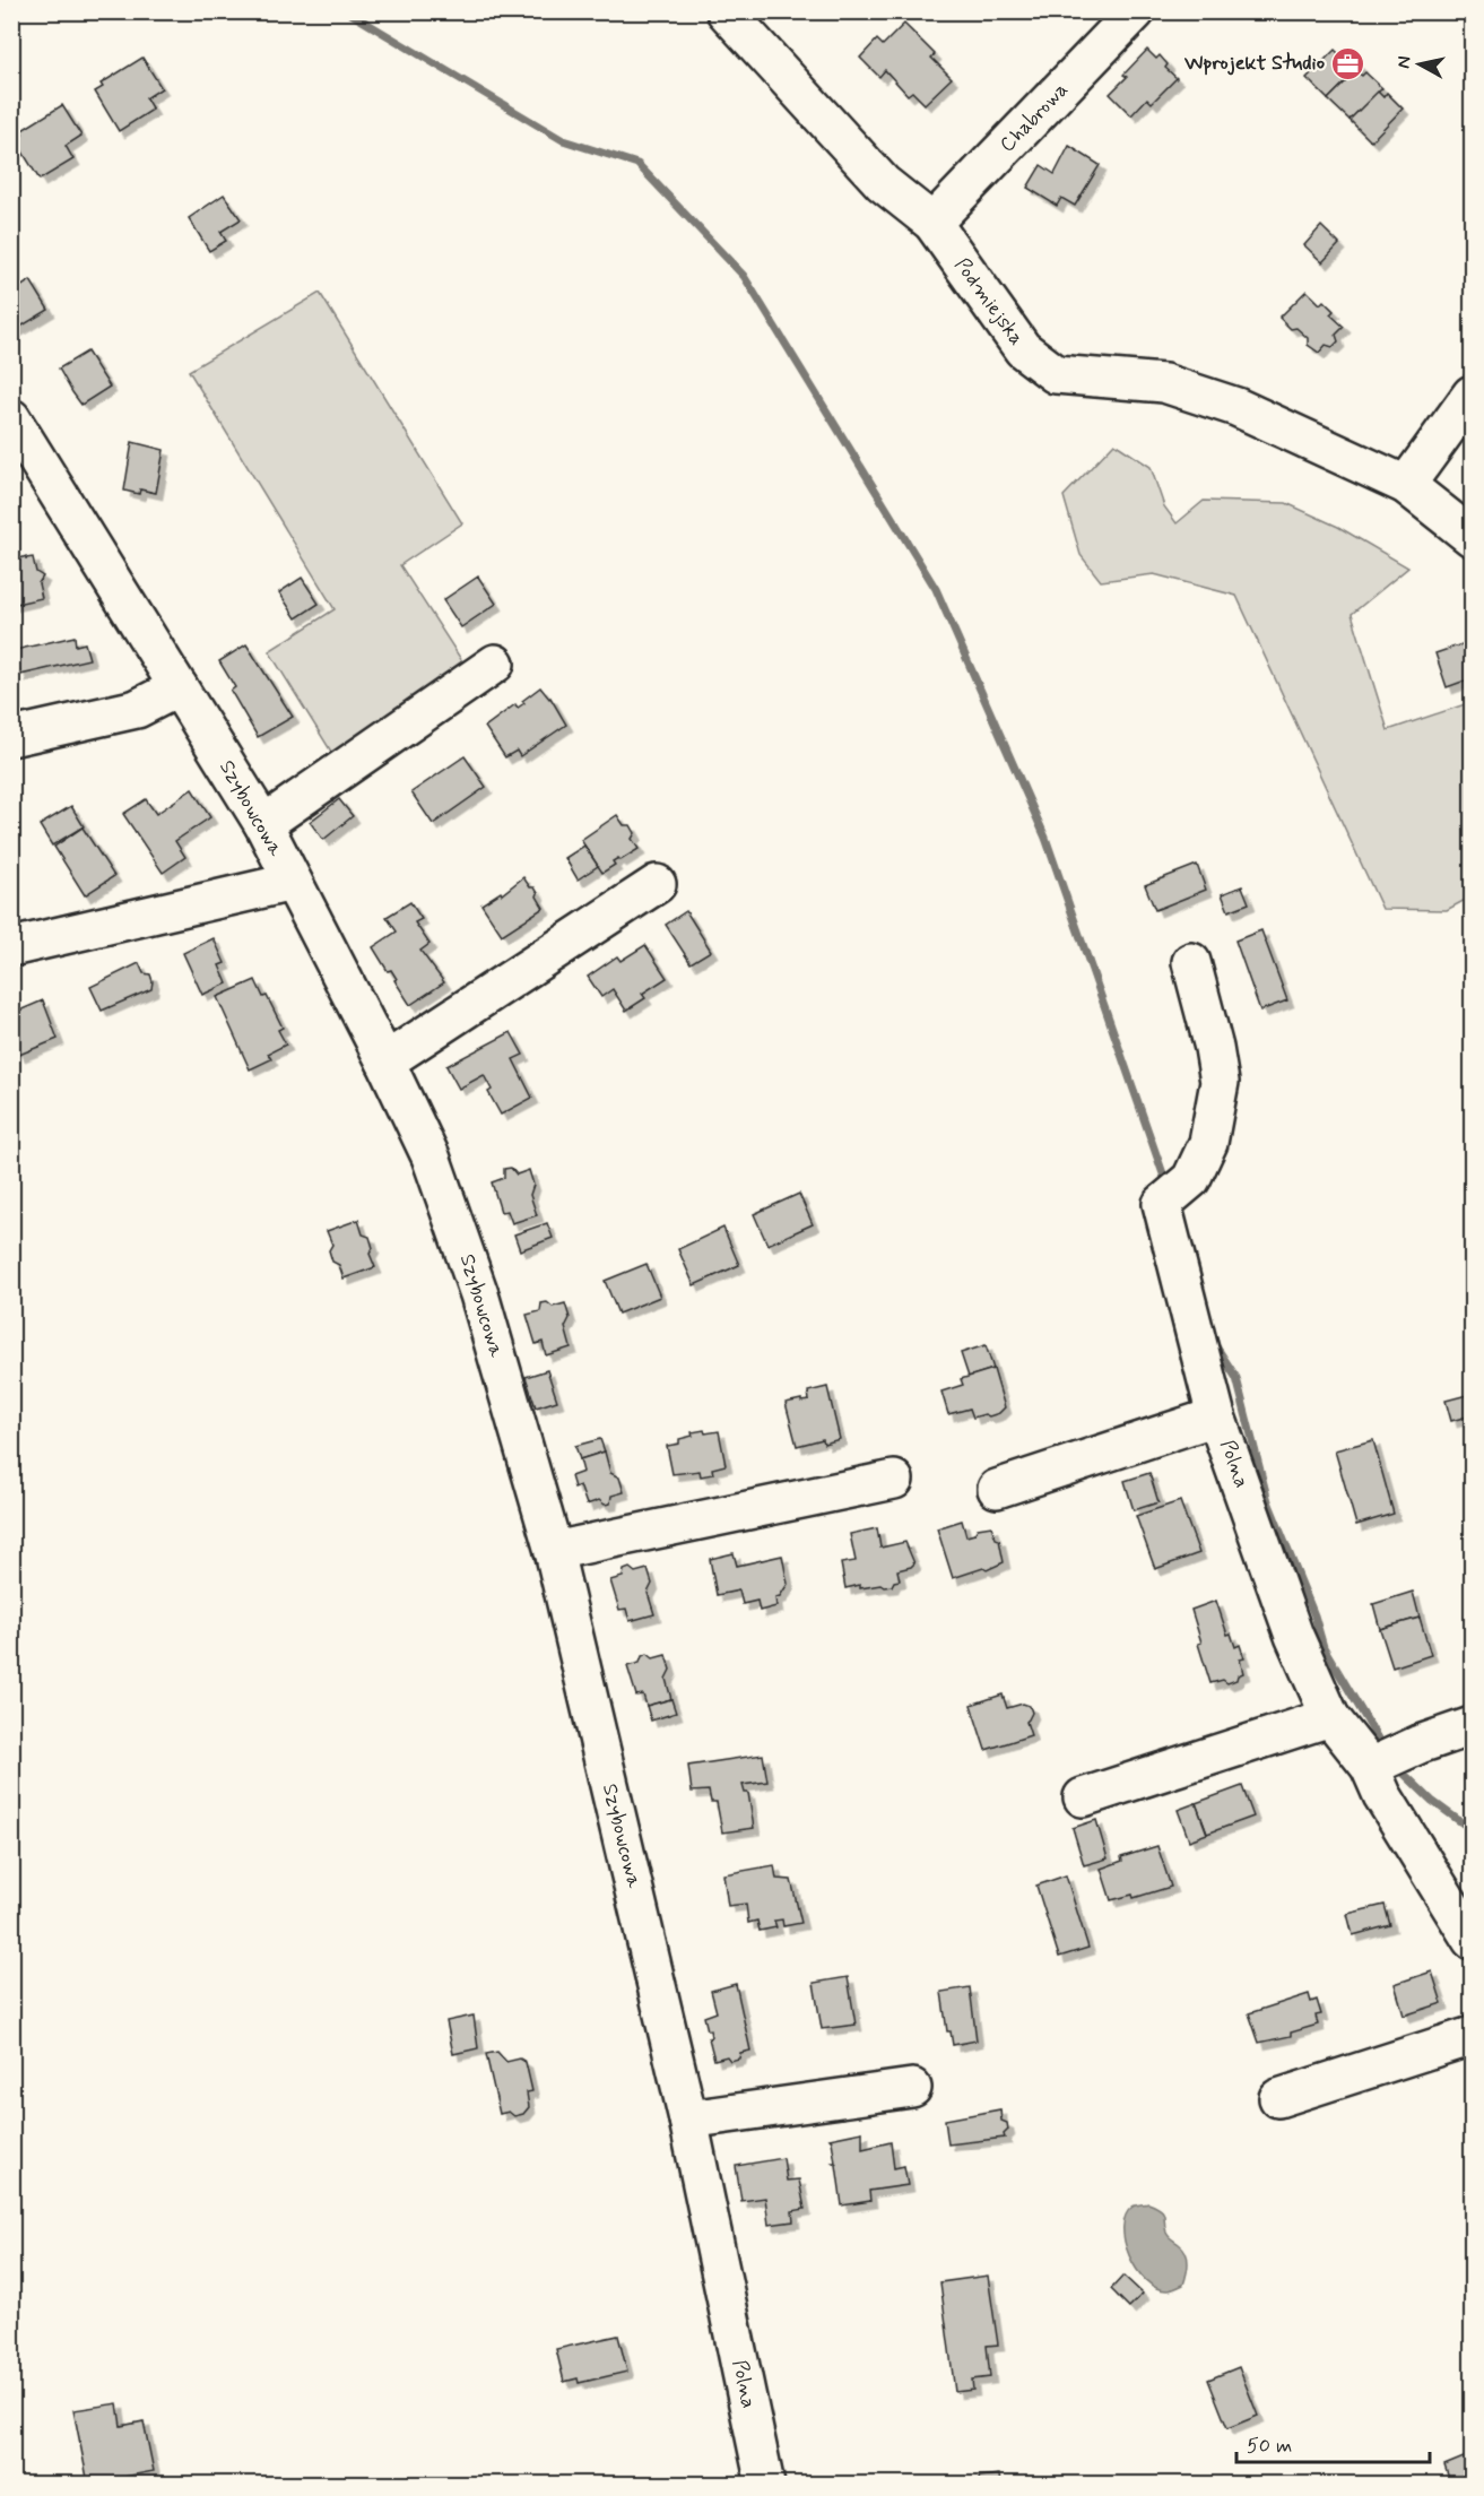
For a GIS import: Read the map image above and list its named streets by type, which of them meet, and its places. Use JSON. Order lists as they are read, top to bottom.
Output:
{
  "streets": {
    "street": [
      "Chabrowa",
      "Podmiejska",
      "Szybowcowa",
      "Polna"
    ]
  },
  "crossings": [
    ["Chabrowa", "Podmiejska"],
    ["Szybowcowa", "Polna"]
  ],
  "places": {
    "office": ["Wprojekt Studio"]
  },
  "scale_bar": "50 m",
  "north": "left"
}
